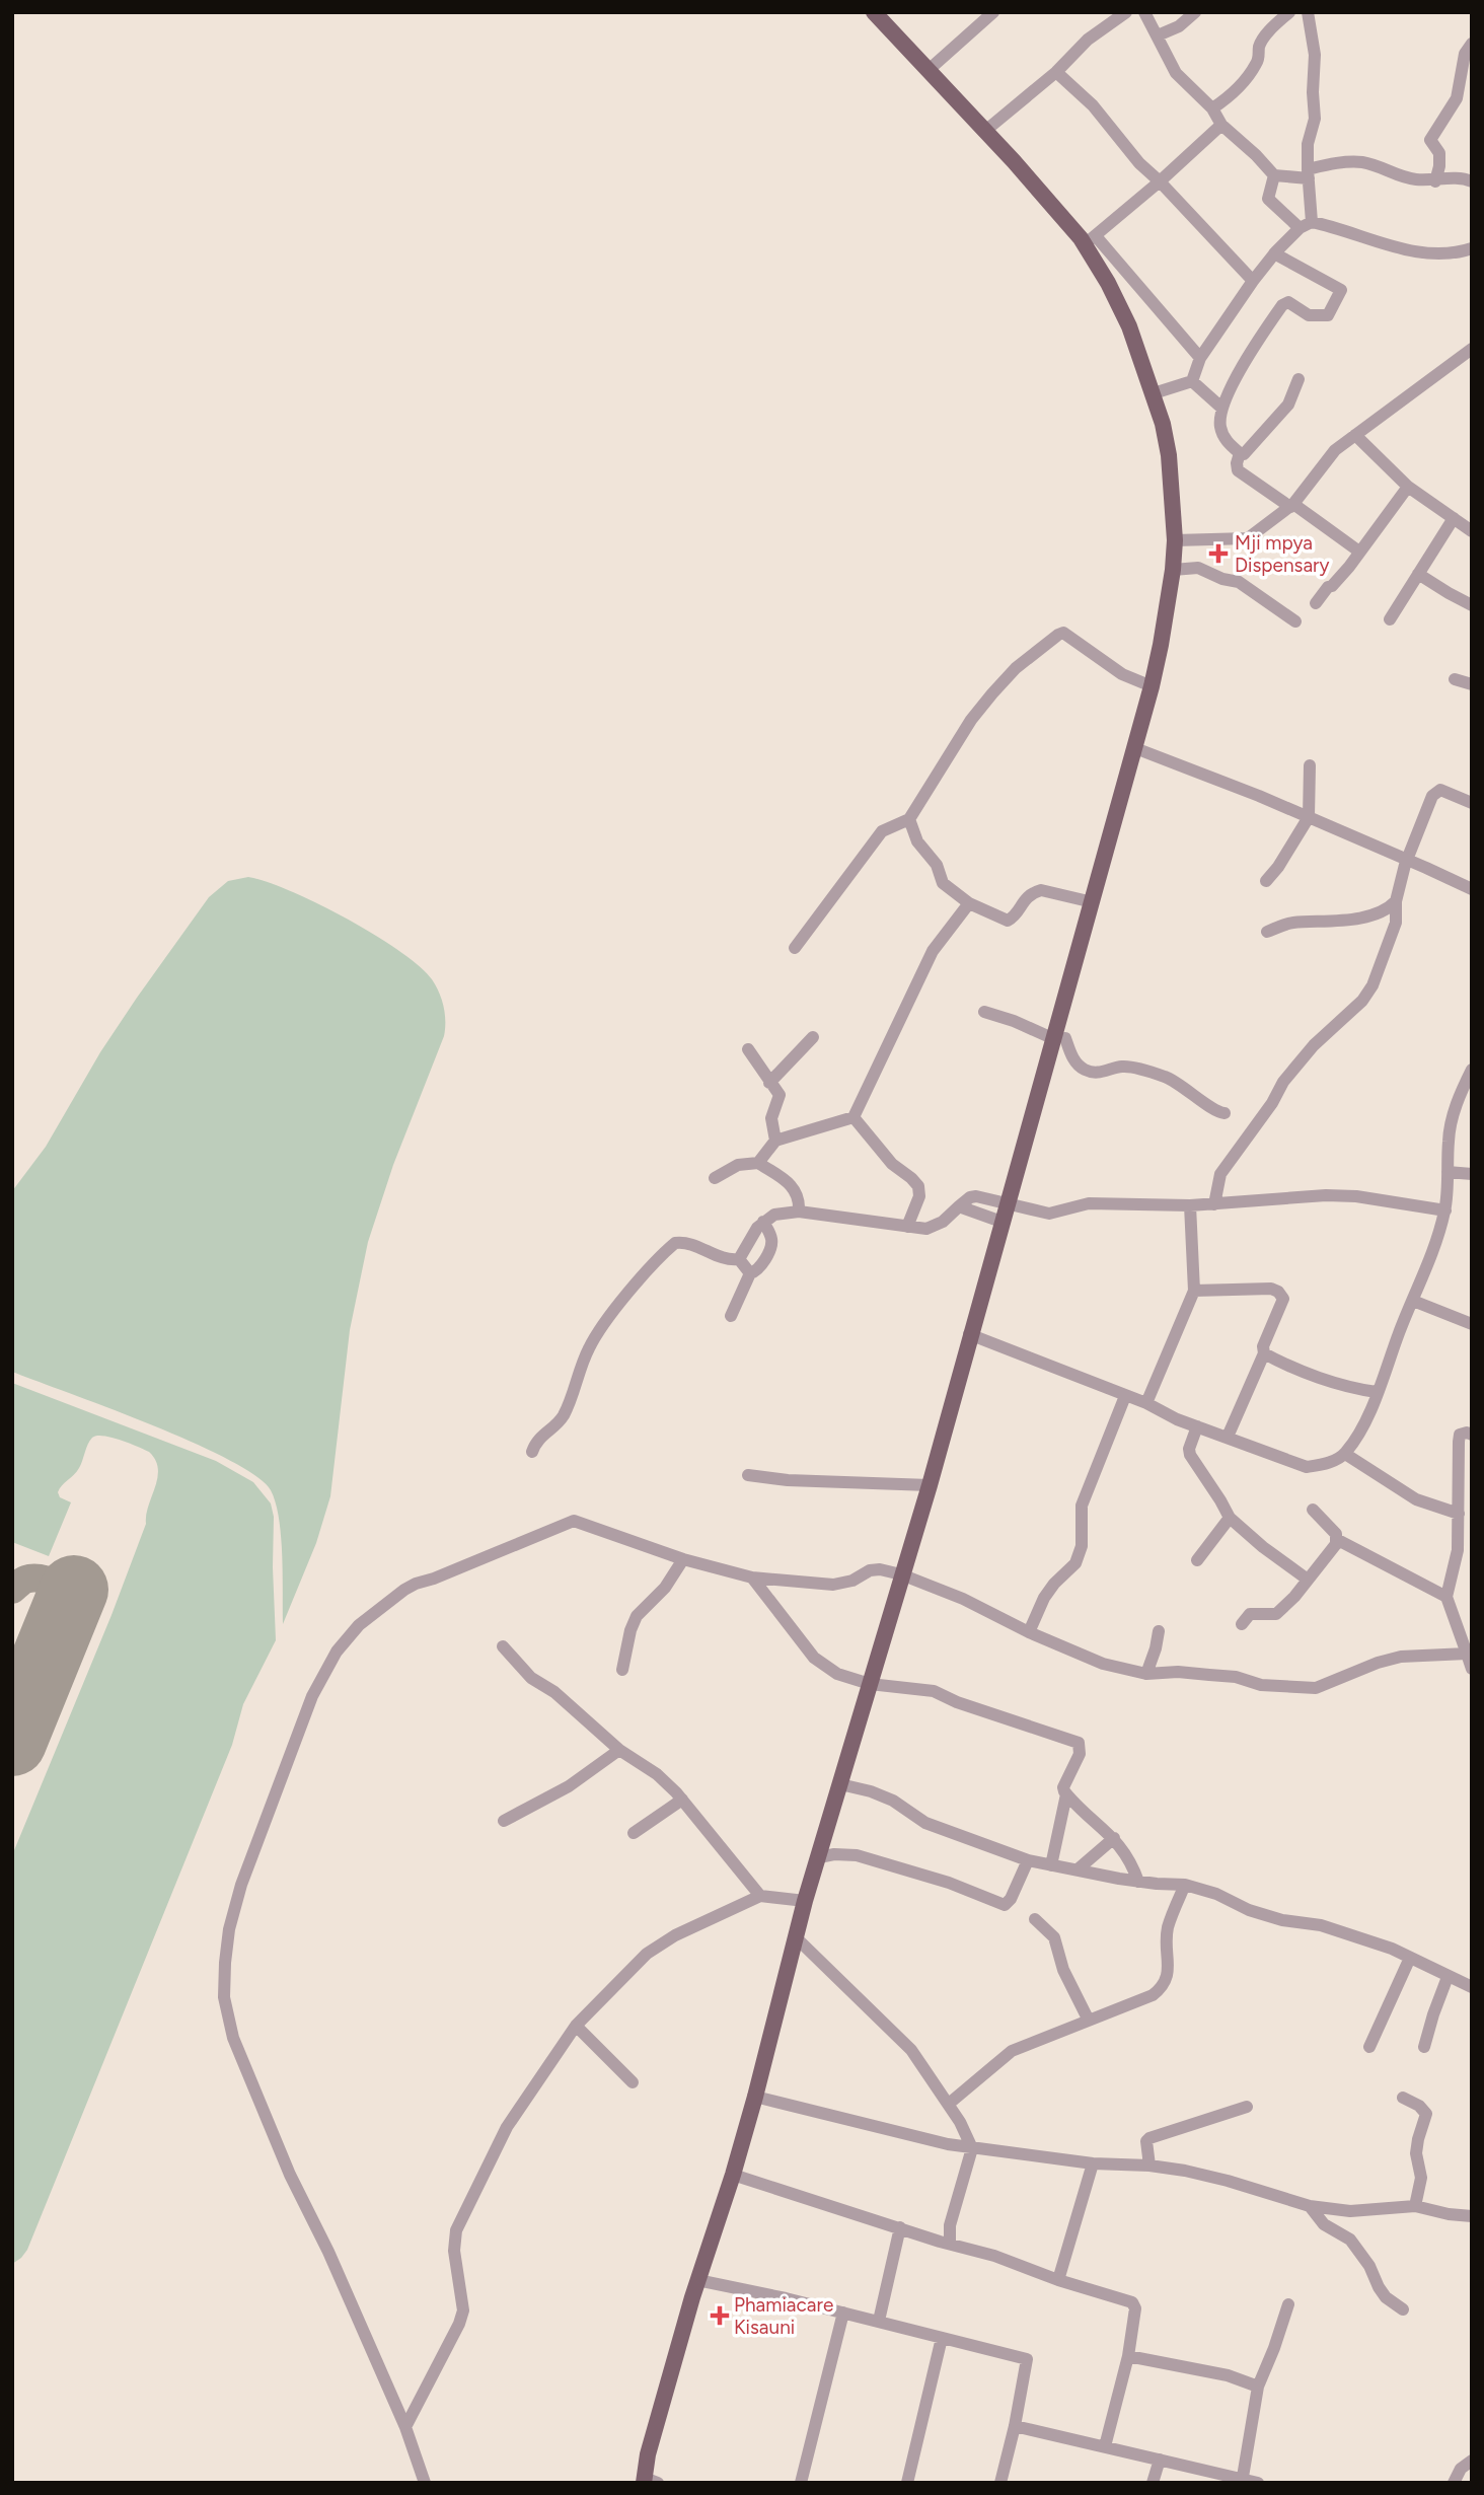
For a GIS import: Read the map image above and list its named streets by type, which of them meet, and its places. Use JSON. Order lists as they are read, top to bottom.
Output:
{
  "places": {
    "health": ["Mji mpya Dispensary", "Phamiacare Kisauni"]
  }
}
